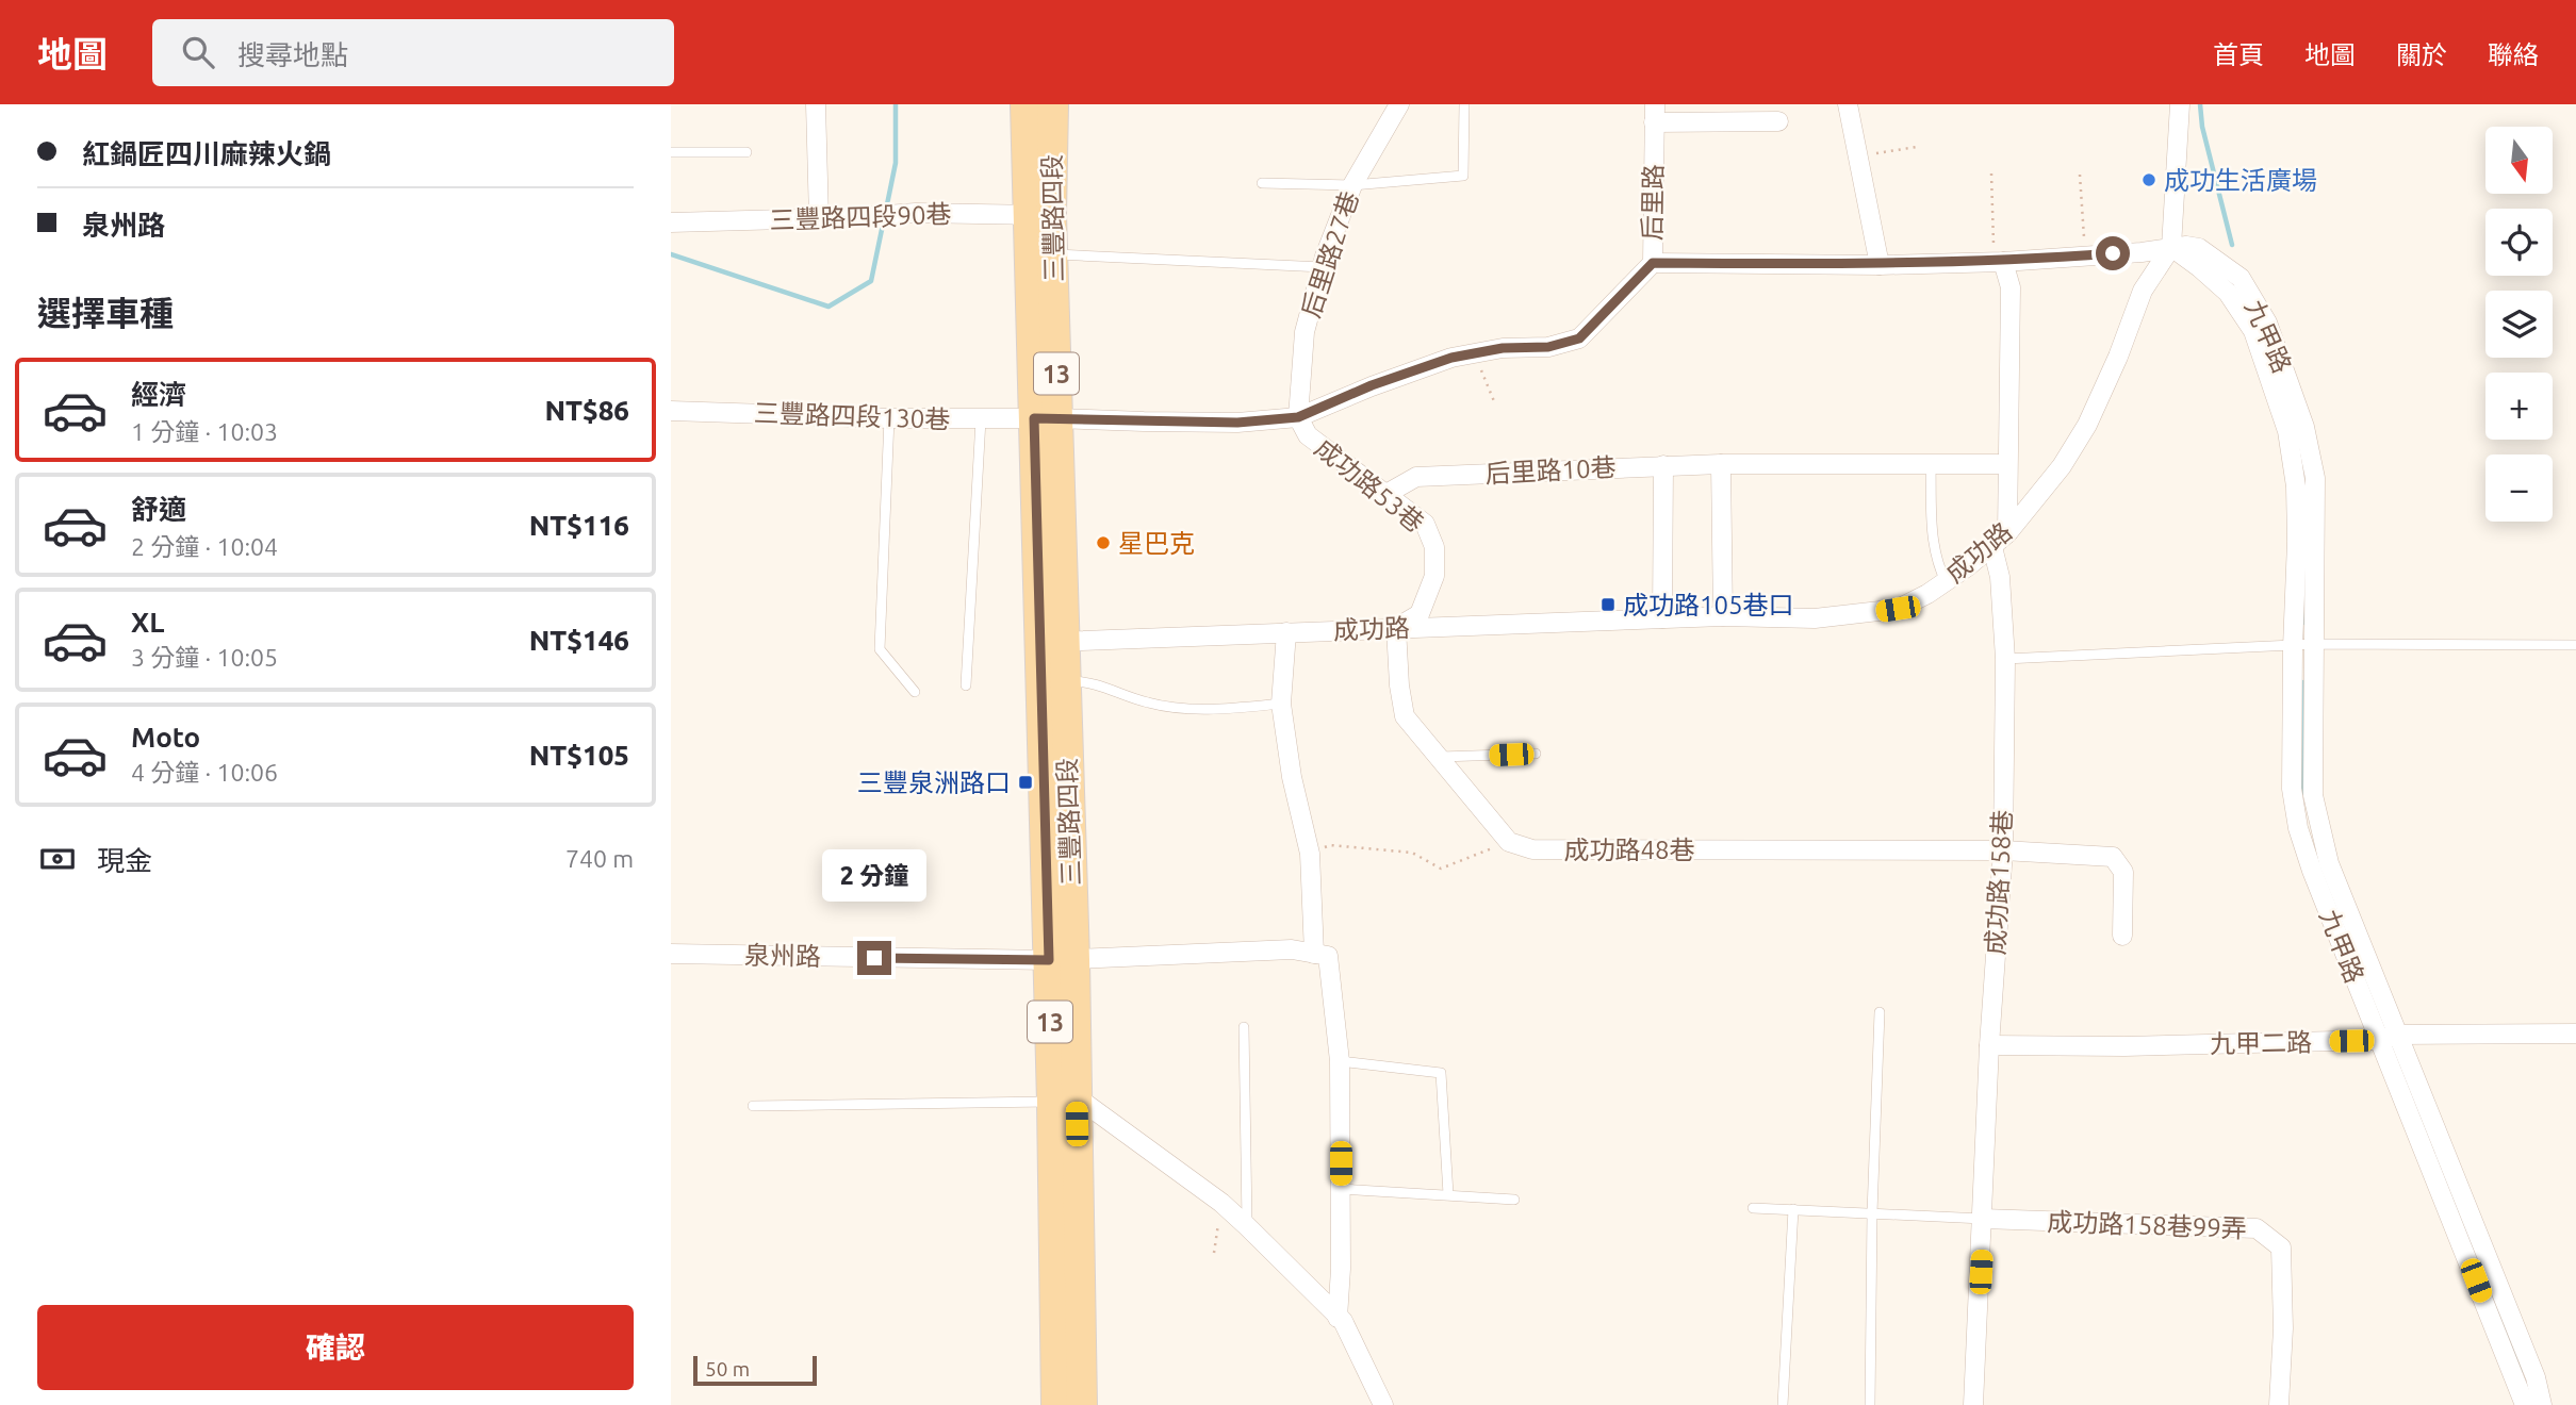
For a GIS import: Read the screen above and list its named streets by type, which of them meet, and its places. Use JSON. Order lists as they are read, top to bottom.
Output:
{
  "streets": {
    "main road": ["三豐路四段", "13"],
    "street": [
      "后里路",
      "三豐路四段90巷",
      "后里路27巷",
      "九甲路",
      "三豐路四段130巷",
      "后里路10巷",
      "成功路53巷",
      "成功路",
      "成功路48巷",
      "成功路158巷",
      "泉州路",
      "九甲二路",
      "成功路158巷99弄"
    ]
  },
  "crossings": [
    ["后里路", "三豐路四段"],
    ["后里路", "后里路27巷"],
    ["后里路", "三豐路四段130巷"],
    ["后里路", "成功路53巷"],
    ["三豐路四段90巷", "三豐路四段"],
    ["三豐路四段", "三豐路四段130巷"],
    ["三豐路四段", "成功路"],
    ["三豐路四段", "泉州路"],
    ["后里路27巷", "成功路53巷"],
    ["九甲路", "成功路"],
    ["九甲路", "九甲二路"],
    ["后里路10巷", "成功路53巷"],
    ["成功路53巷", "成功路"],
    ["成功路", "成功路158巷"],
    ["成功路48巷", "成功路158巷"],
    ["成功路158巷", "九甲二路"],
    ["成功路158巷", "成功路158巷99弄"]
  ],
  "places": {
    "other": ["成功生活廣場", "星巴克"],
    "transit": ["成功路105巷口", "三豐泉洲路口"]
  },
  "scale_bar": "50 m",
  "north": "bottom",
  "page": {
    "header": "地圖",
    "search": "搜尋地點",
    "nav": [
      "首頁",
      "地圖",
      "關於",
      "聯絡"
    ],
    "banner": ["紅鍋匠四川麻辣火鍋", "泉州路"],
    "map_buttons": ["+", "−"],
    "heading": "選擇車種",
    "list": [
      {
        "name": "經濟",
        "note": "1 分鐘 · 10:03",
        "value": "NT$86"
      },
      {
        "name": "舒適",
        "note": "2 分鐘 · 10:04",
        "value": "NT$116"
      },
      {
        "name": "XL",
        "note": "3 分鐘 · 10:05",
        "value": "NT$146"
      },
      {
        "name": "Moto",
        "note": "4 分鐘 · 10:06",
        "value": "NT$105"
      }
    ],
    "pay": ["現金", "740 m"],
    "bubble": "2 分鐘",
    "buttons": "確認",
    "scale": "50 m"
  }
}
